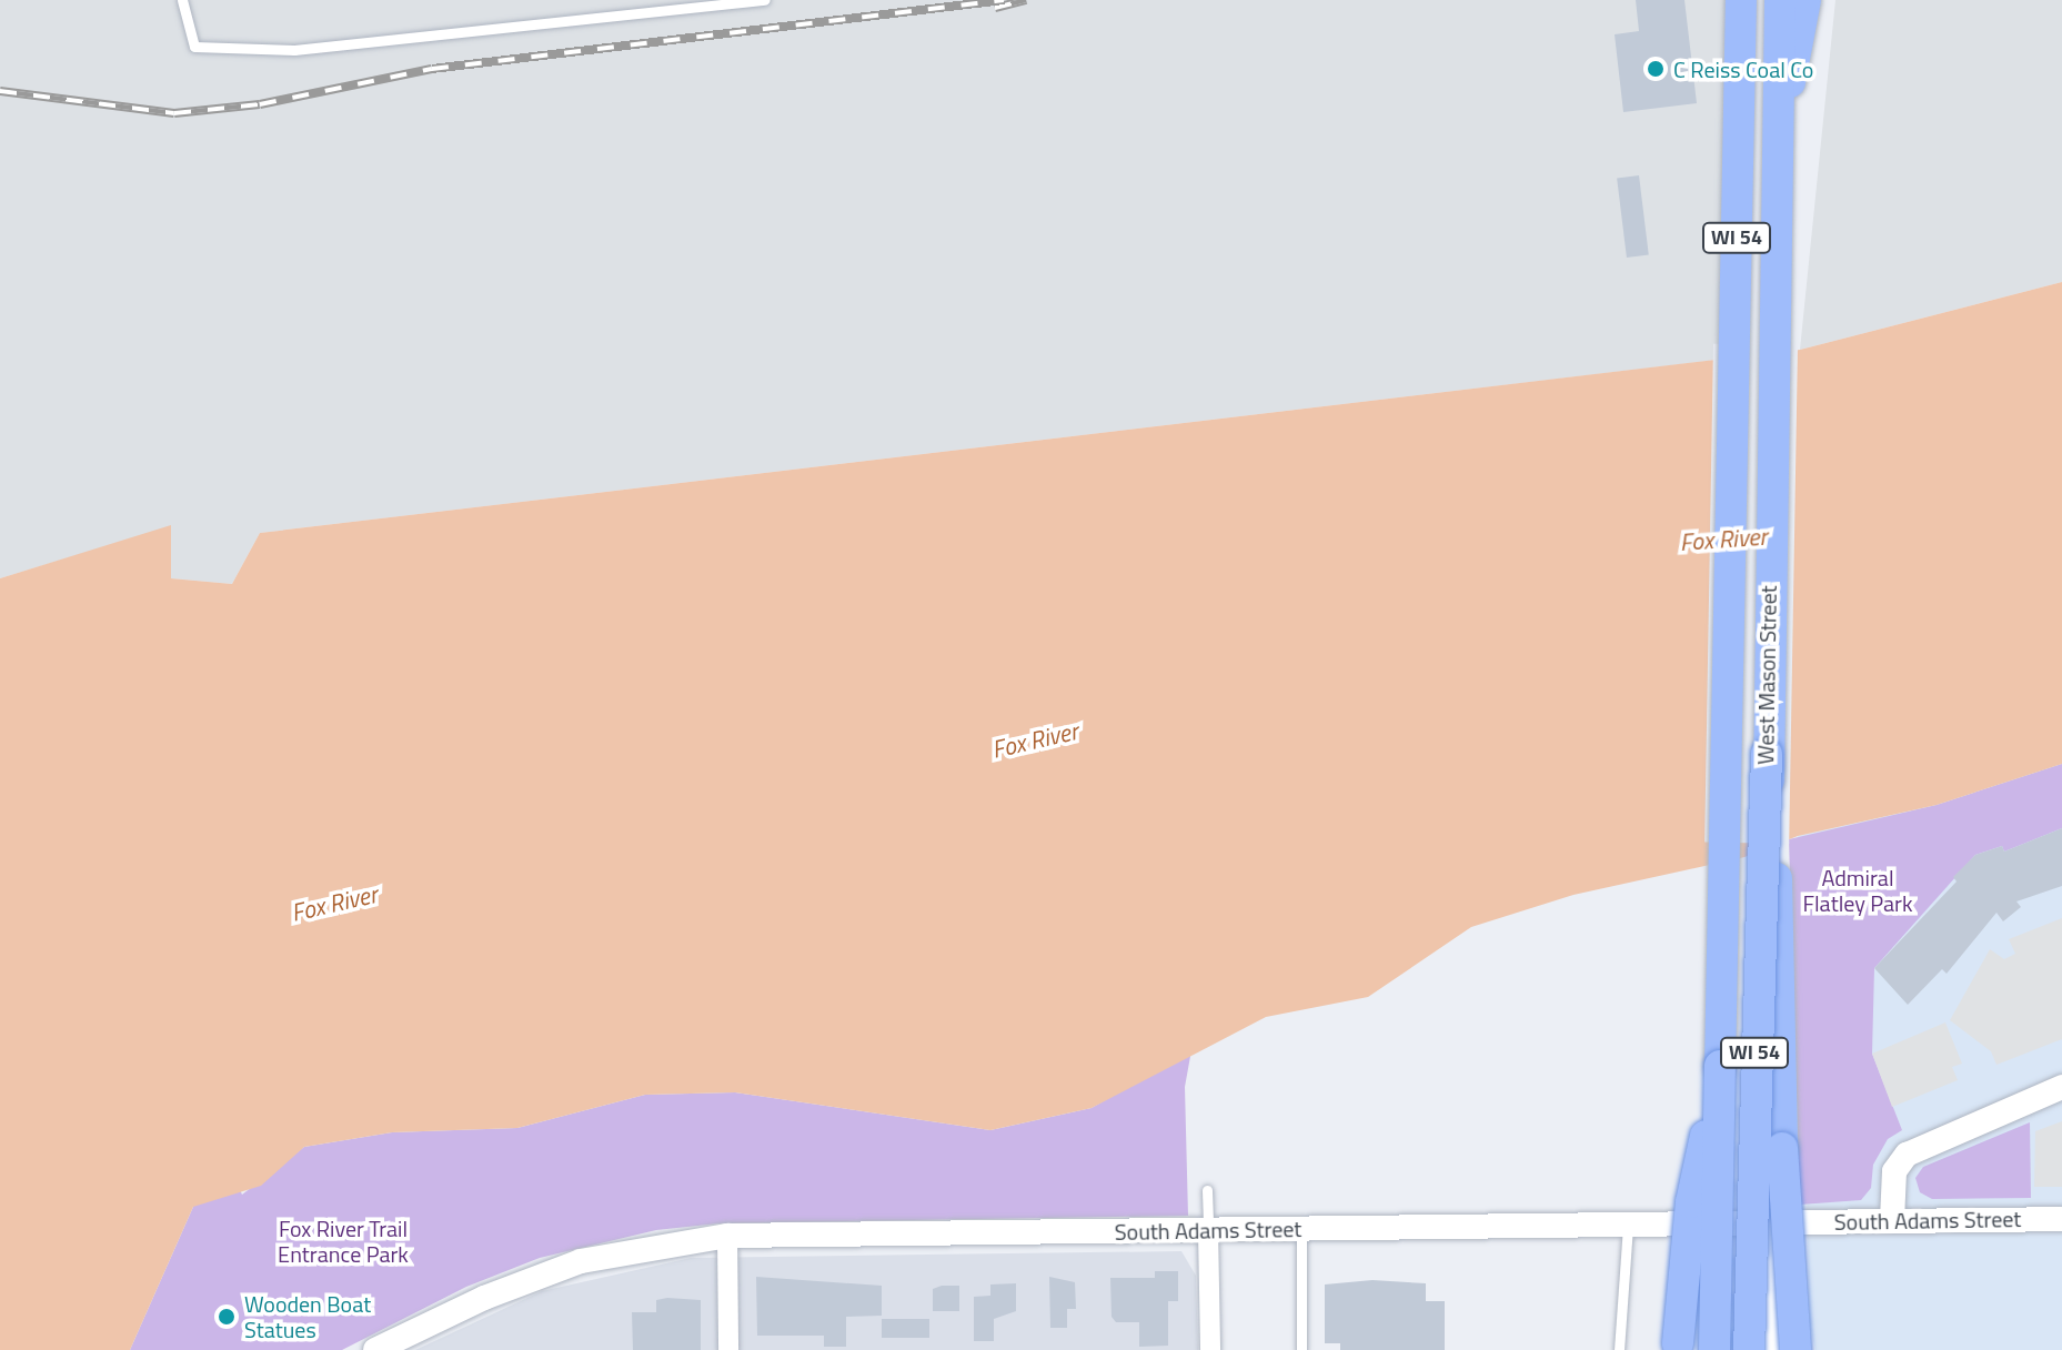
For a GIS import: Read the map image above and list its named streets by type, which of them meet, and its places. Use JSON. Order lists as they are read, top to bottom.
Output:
{
  "streets": {
    "main road": ["WI 54", "West Mason Street"],
    "street": ["South Adams Street"]
  },
  "water": ["Fox River"],
  "parks": ["Admiral Flatley Park", "Fox River Trail Entrance Park"],
  "places": ["C Reiss Coal Co", "Wooden Boat Statues"]
}
